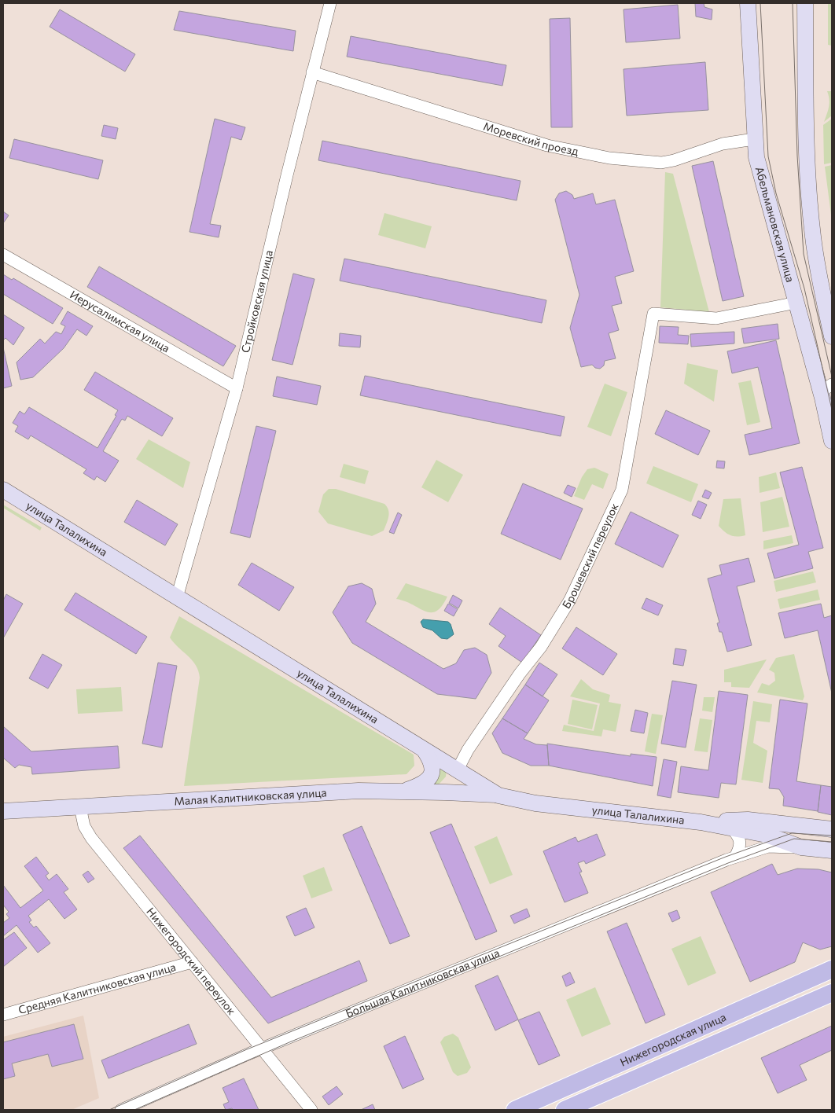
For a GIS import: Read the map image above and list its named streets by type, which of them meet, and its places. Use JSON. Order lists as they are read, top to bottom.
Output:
{
  "streets": {
    "main road": ["Нижегородская улица"],
    "street": [
      "Моревский проезд",
      "Абельмановская улица",
      "Стройковская улица",
      "Иерусалимская улица",
      "улица Талалихина",
      "Брошевский переулок",
      "Малая Калитниковская улица",
      "Нижегородский переулок",
      "Большая Калитниковская улица",
      "Средняя Калитниковская улица"
    ]
  },
  "crossings": [
    ["Моревский проезд", "Абельмановская улица"],
    ["Моревский проезд", "Стройковская улица"],
    ["Абельмановская улица", "Брошевский переулок"],
    ["Стройковская улица", "Иерусалимская улица"],
    ["Стройковская улица", "улица Талалихина"],
    ["улица Талалихина", "Брошевский переулок"],
    ["улица Талалихина", "Малая Калитниковская улица"],
    ["улица Талалихина", "Большая Калитниковская улица"],
    ["Малая Калитниковская улица", "Нижегородский переулок"],
    ["Нижегородский переулок", "Большая Калитниковская улица"],
    ["Нижегородский переулок", "Средняя Калитниковская улица"]
  ]
}
